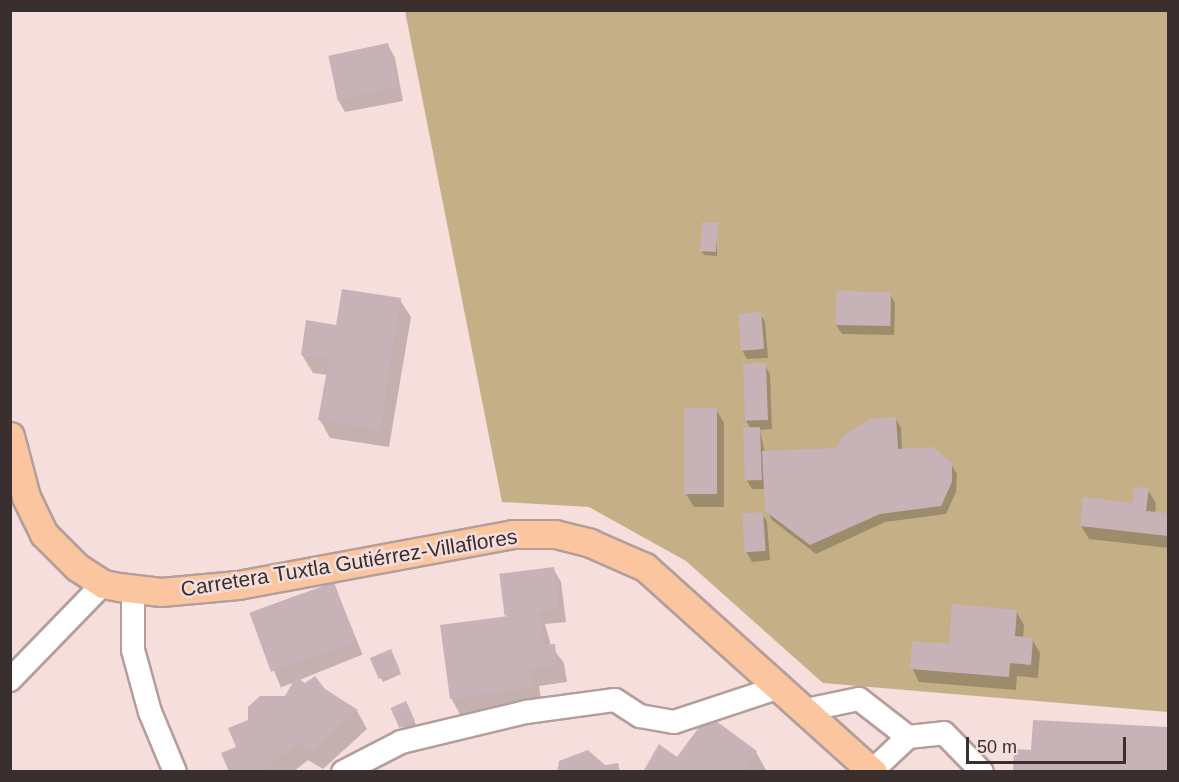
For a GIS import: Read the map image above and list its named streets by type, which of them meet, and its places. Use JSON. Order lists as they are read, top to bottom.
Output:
{
  "streets": {
    "main road": ["Carretera Tuxtla Gutiérrez-Villaflores"]
  },
  "scale_bar": "50 m"
}
